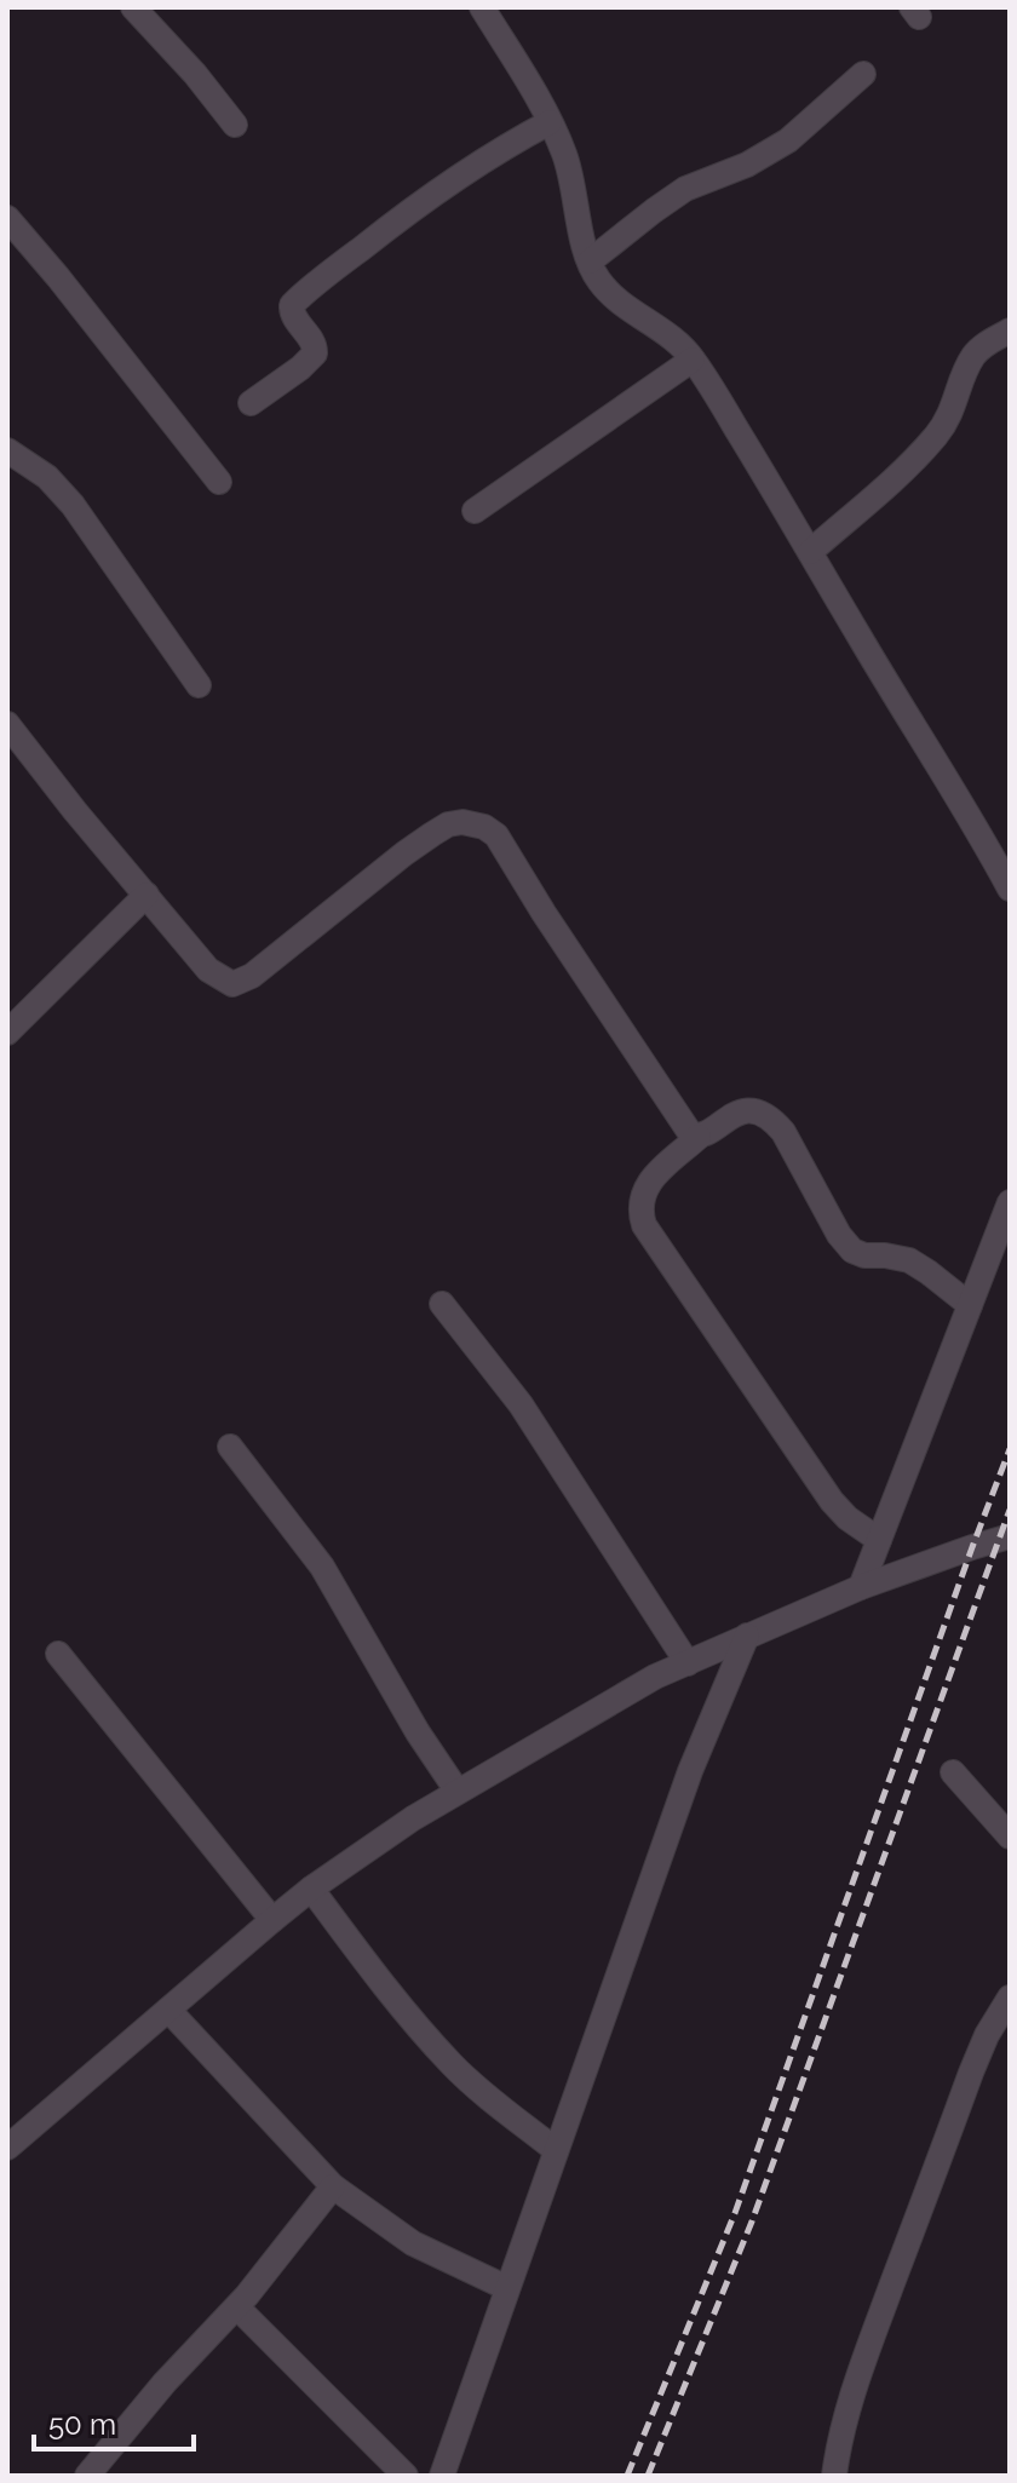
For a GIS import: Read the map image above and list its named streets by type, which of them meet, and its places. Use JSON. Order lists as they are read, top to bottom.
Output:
{
  "scale_bar": "50 m"
}
